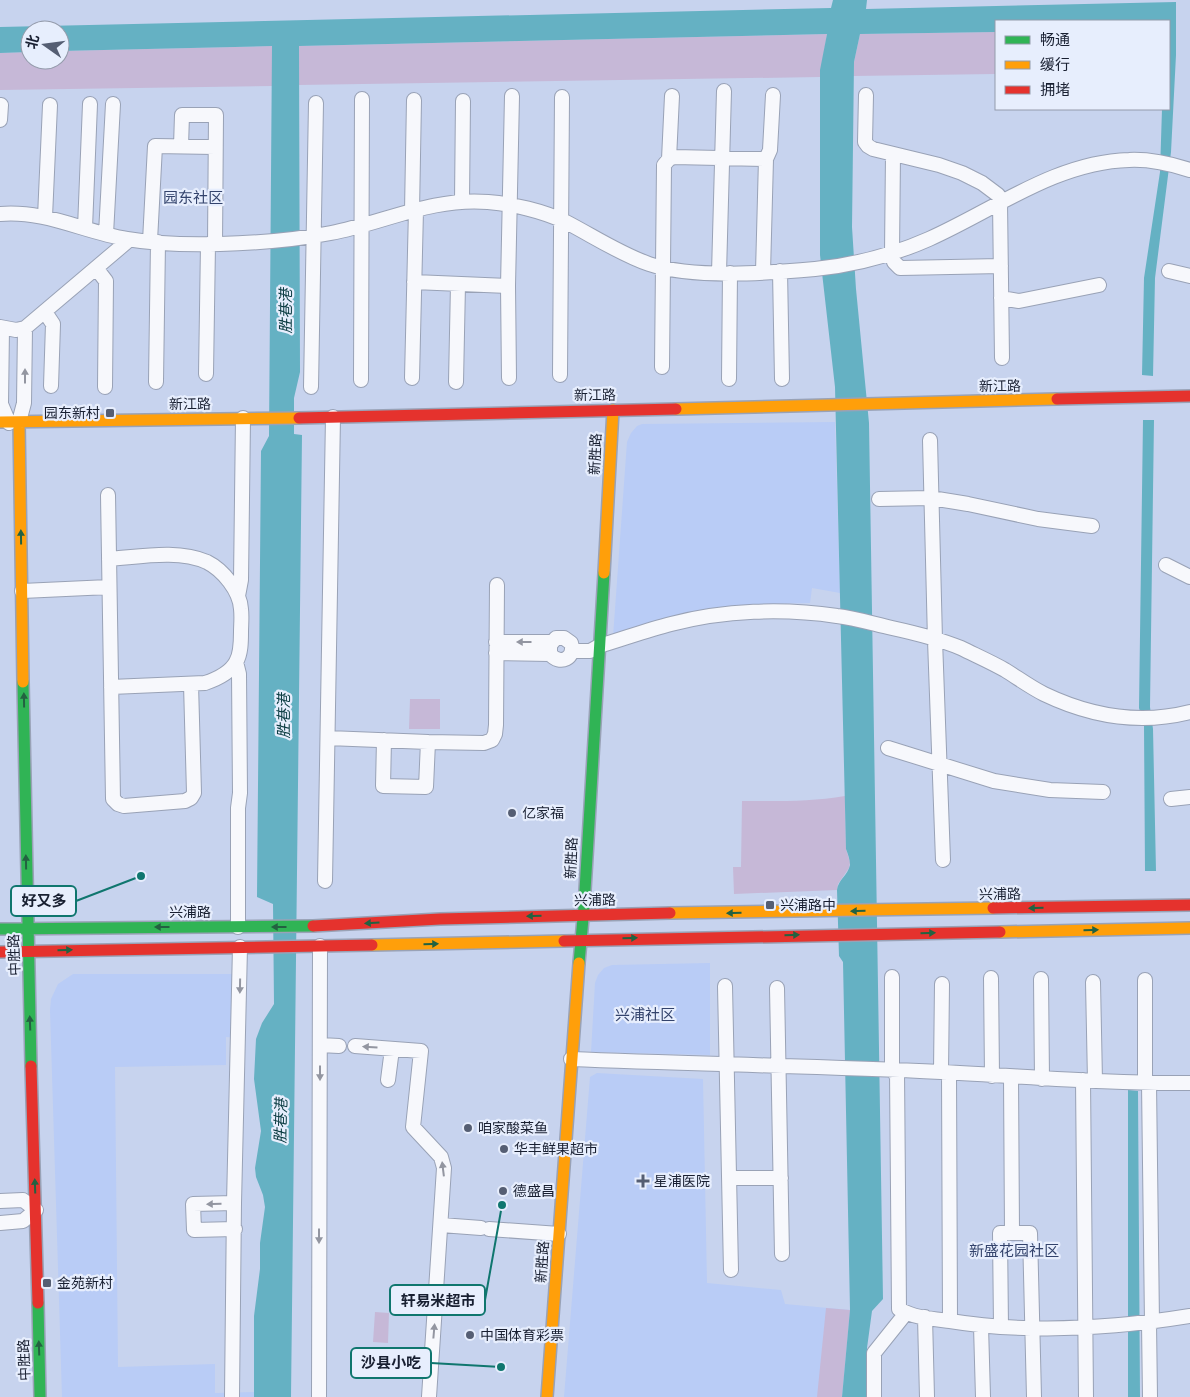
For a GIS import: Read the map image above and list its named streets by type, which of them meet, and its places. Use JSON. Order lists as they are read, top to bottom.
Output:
{
  "streets": {
    "main road": [
      "新江路",
      "新胜路",
      "兴浦路",
      "中胜路"
    ]
  },
  "crossings": [
    ["新江路", "新胜路"],
    ["新江路", "中胜路"],
    ["新胜路", "兴浦路"],
    ["兴浦路", "中胜路"]
  ],
  "districts": ["园东社区", "兴浦社区", "新盛花园社区"],
  "water": ["胜巷港"],
  "places": {
    "transit": ["园东新村", "兴浦路中", "金苑新村"],
    "other": [
      "亿家福",
      "好又多",
      "咱家酸菜鱼",
      "华丰鲜果超市",
      "德盛昌",
      "轩易米超市",
      "中国体育彩票",
      "沙县小吃"
    ],
    "health": ["星浦医院"]
  },
  "legend": ["畅通", "缓行", "拥堵"],
  "north": "left"
}
